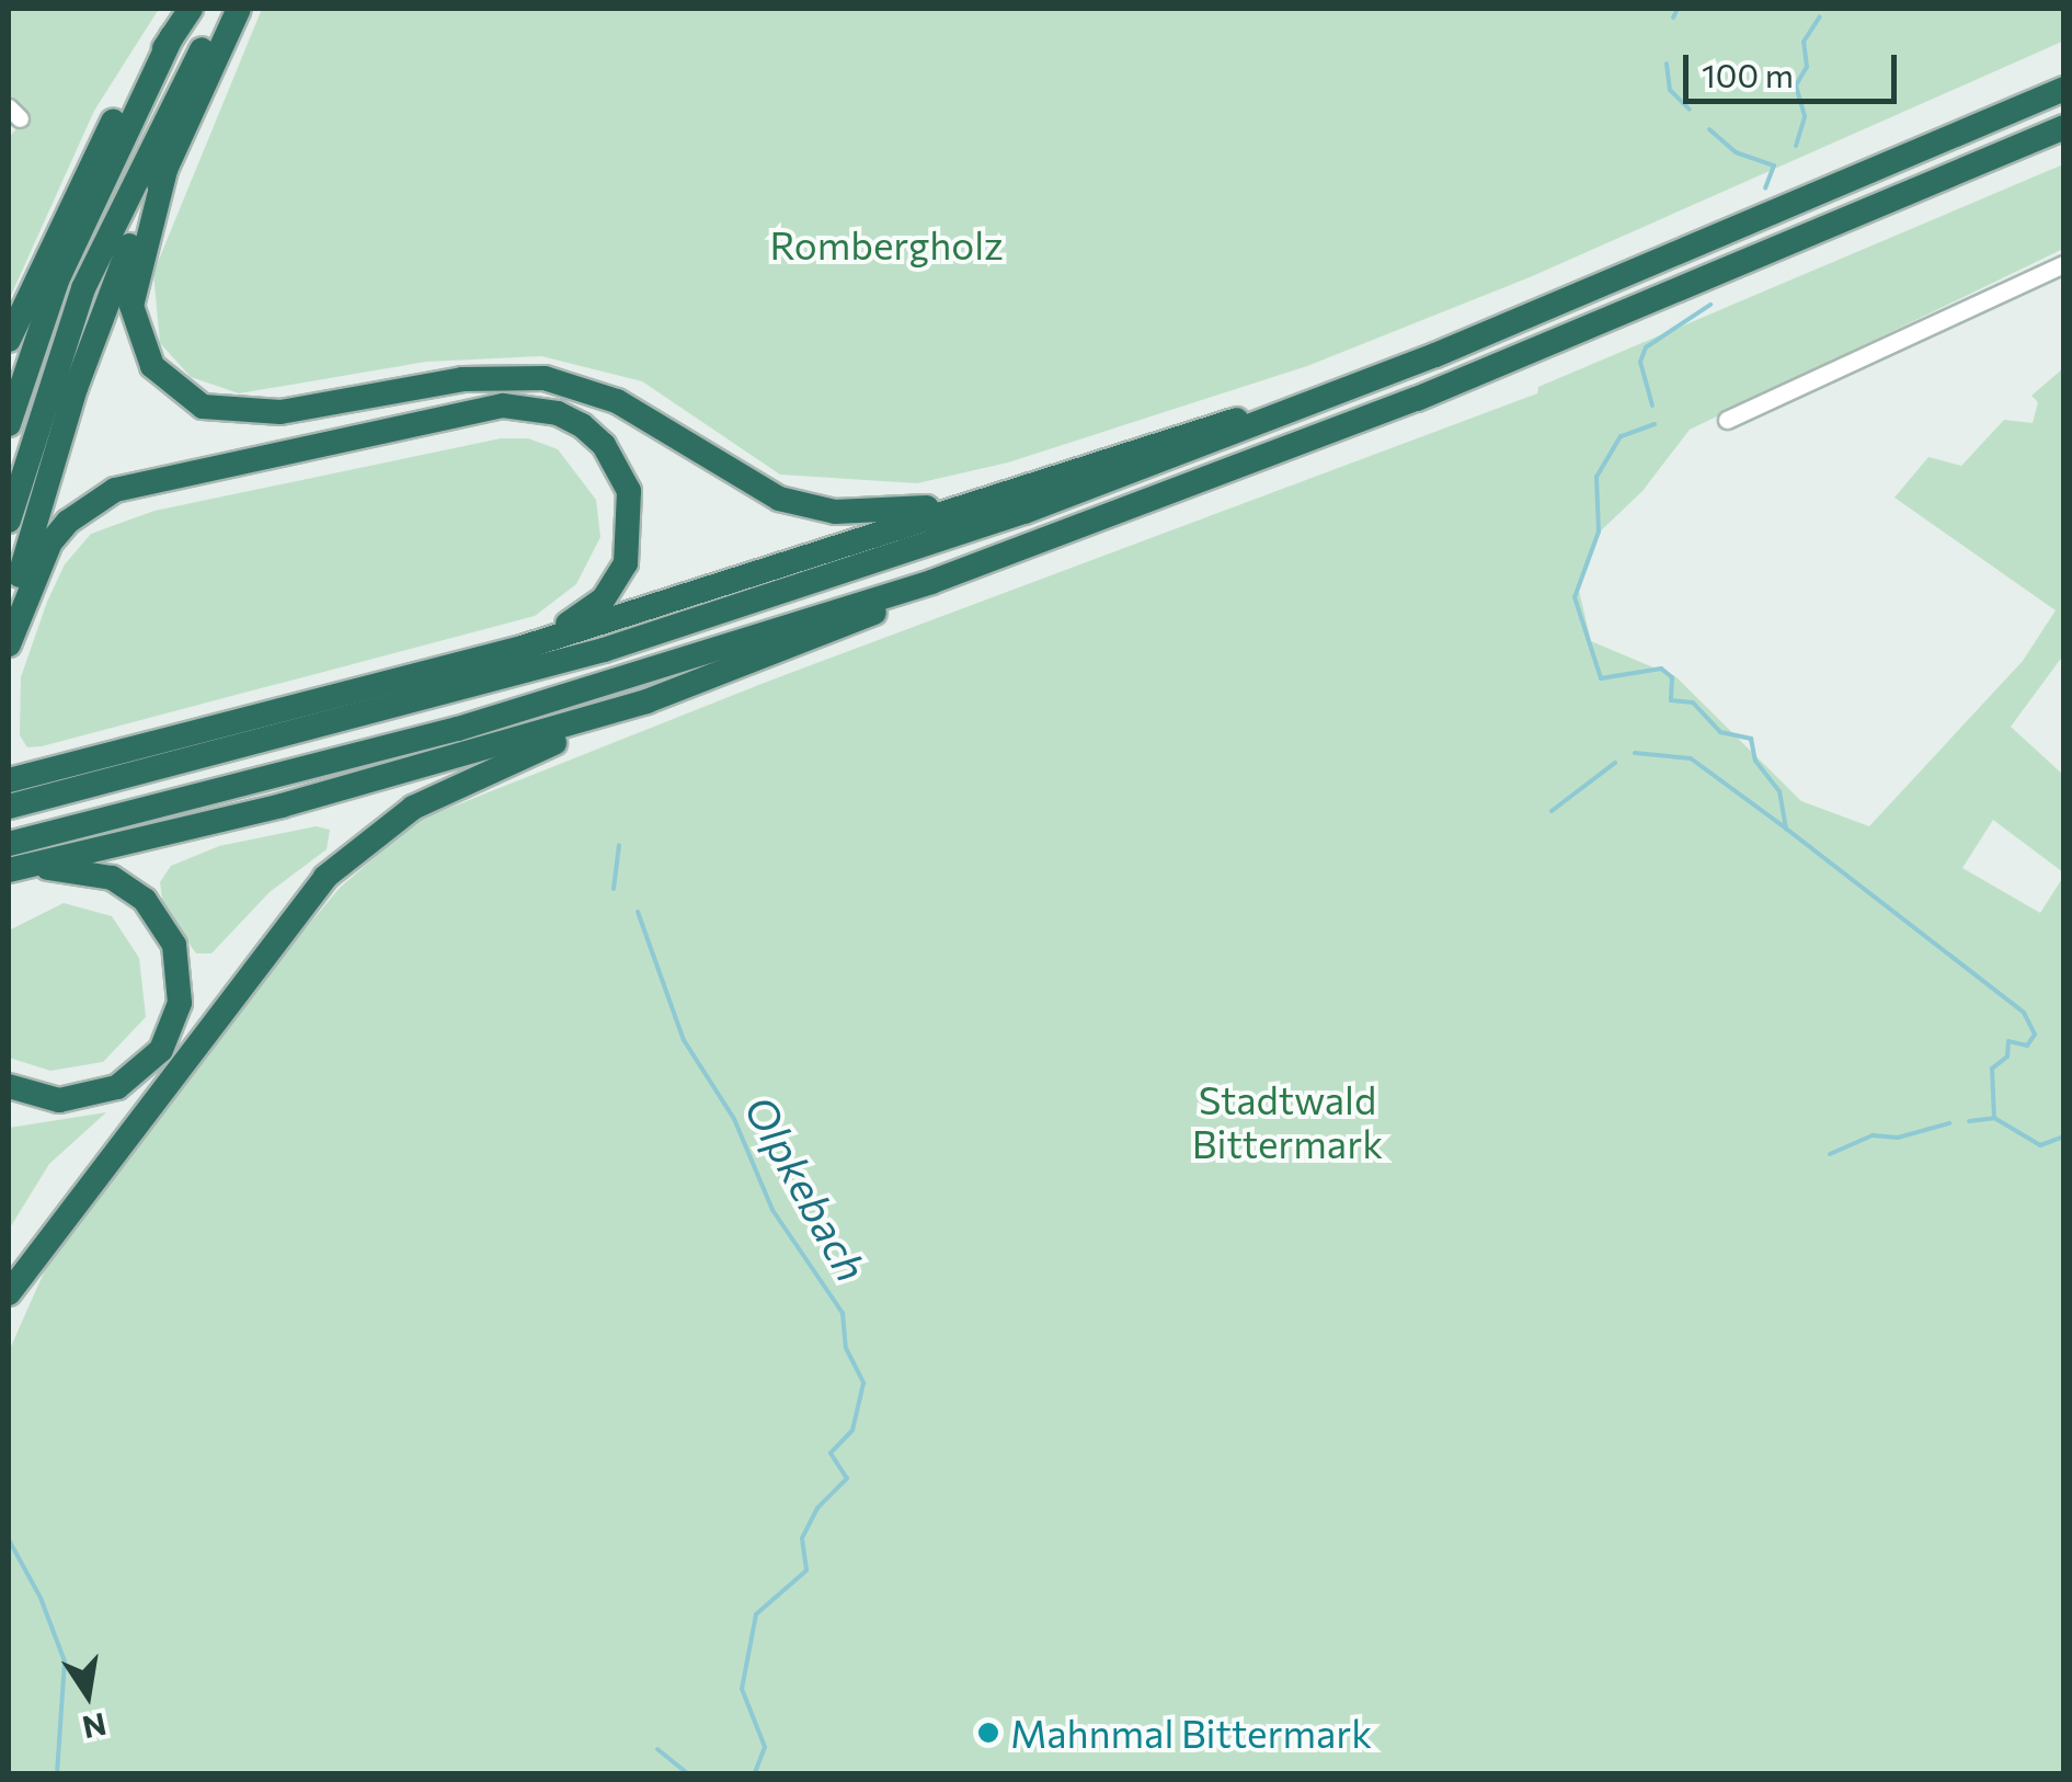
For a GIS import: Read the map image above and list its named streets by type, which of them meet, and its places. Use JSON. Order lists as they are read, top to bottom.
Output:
{
  "water": ["Olpkebach"],
  "parks": ["Rombergholz", "Stadtwald Bittermark"],
  "places": ["Mahnmal Bittermark"],
  "scale_bar": "100 m",
  "north": "bottom"
}
